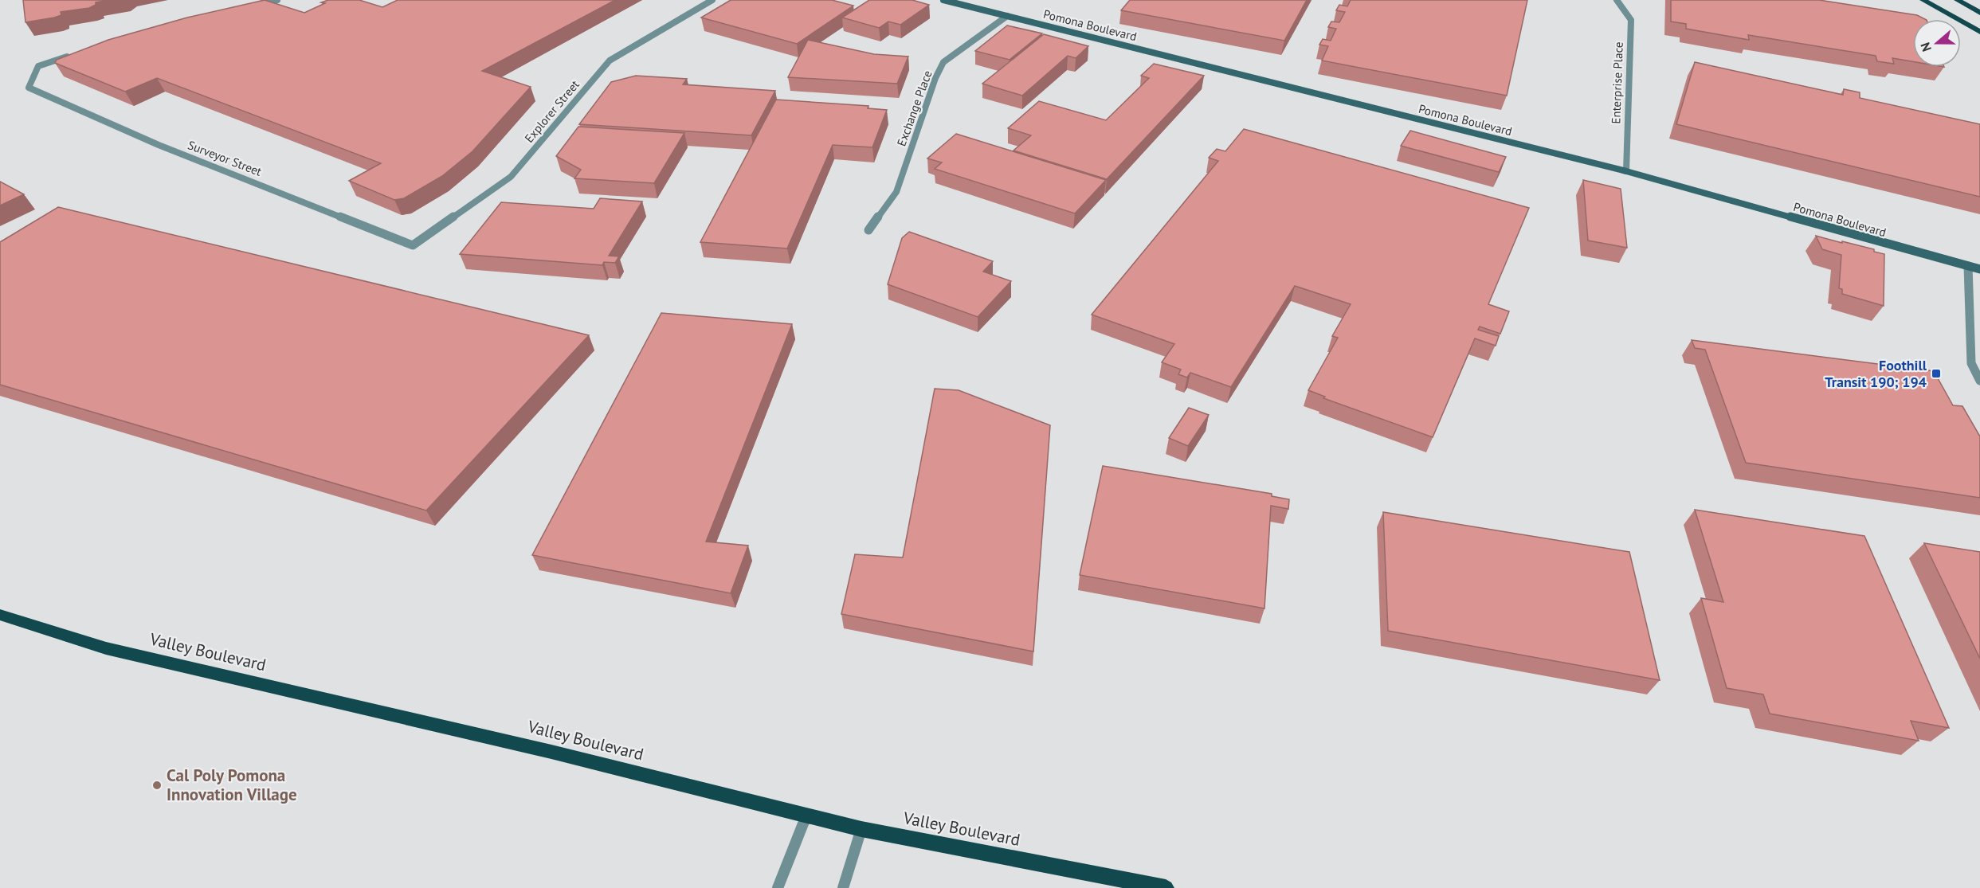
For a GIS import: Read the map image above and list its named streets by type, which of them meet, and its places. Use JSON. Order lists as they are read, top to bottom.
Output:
{
  "streets": {
    "main road": ["Valley Boulevard"],
    "street": [
      "Pomona Boulevard",
      "Enterprise Place",
      "Exchange Place",
      "Explorer Street",
      "Surveyor Street"
    ]
  },
  "crossings": [
    ["Pomona Boulevard", "Enterprise Place"],
    ["Pomona Boulevard", "Exchange Place"],
    ["Explorer Street", "Surveyor Street"]
  ],
  "places": {
    "transit": ["Foothill Transit 190; 194"],
    "other": ["Cal Poly Pomona Innovation Village"]
  },
  "north": "left"
}
